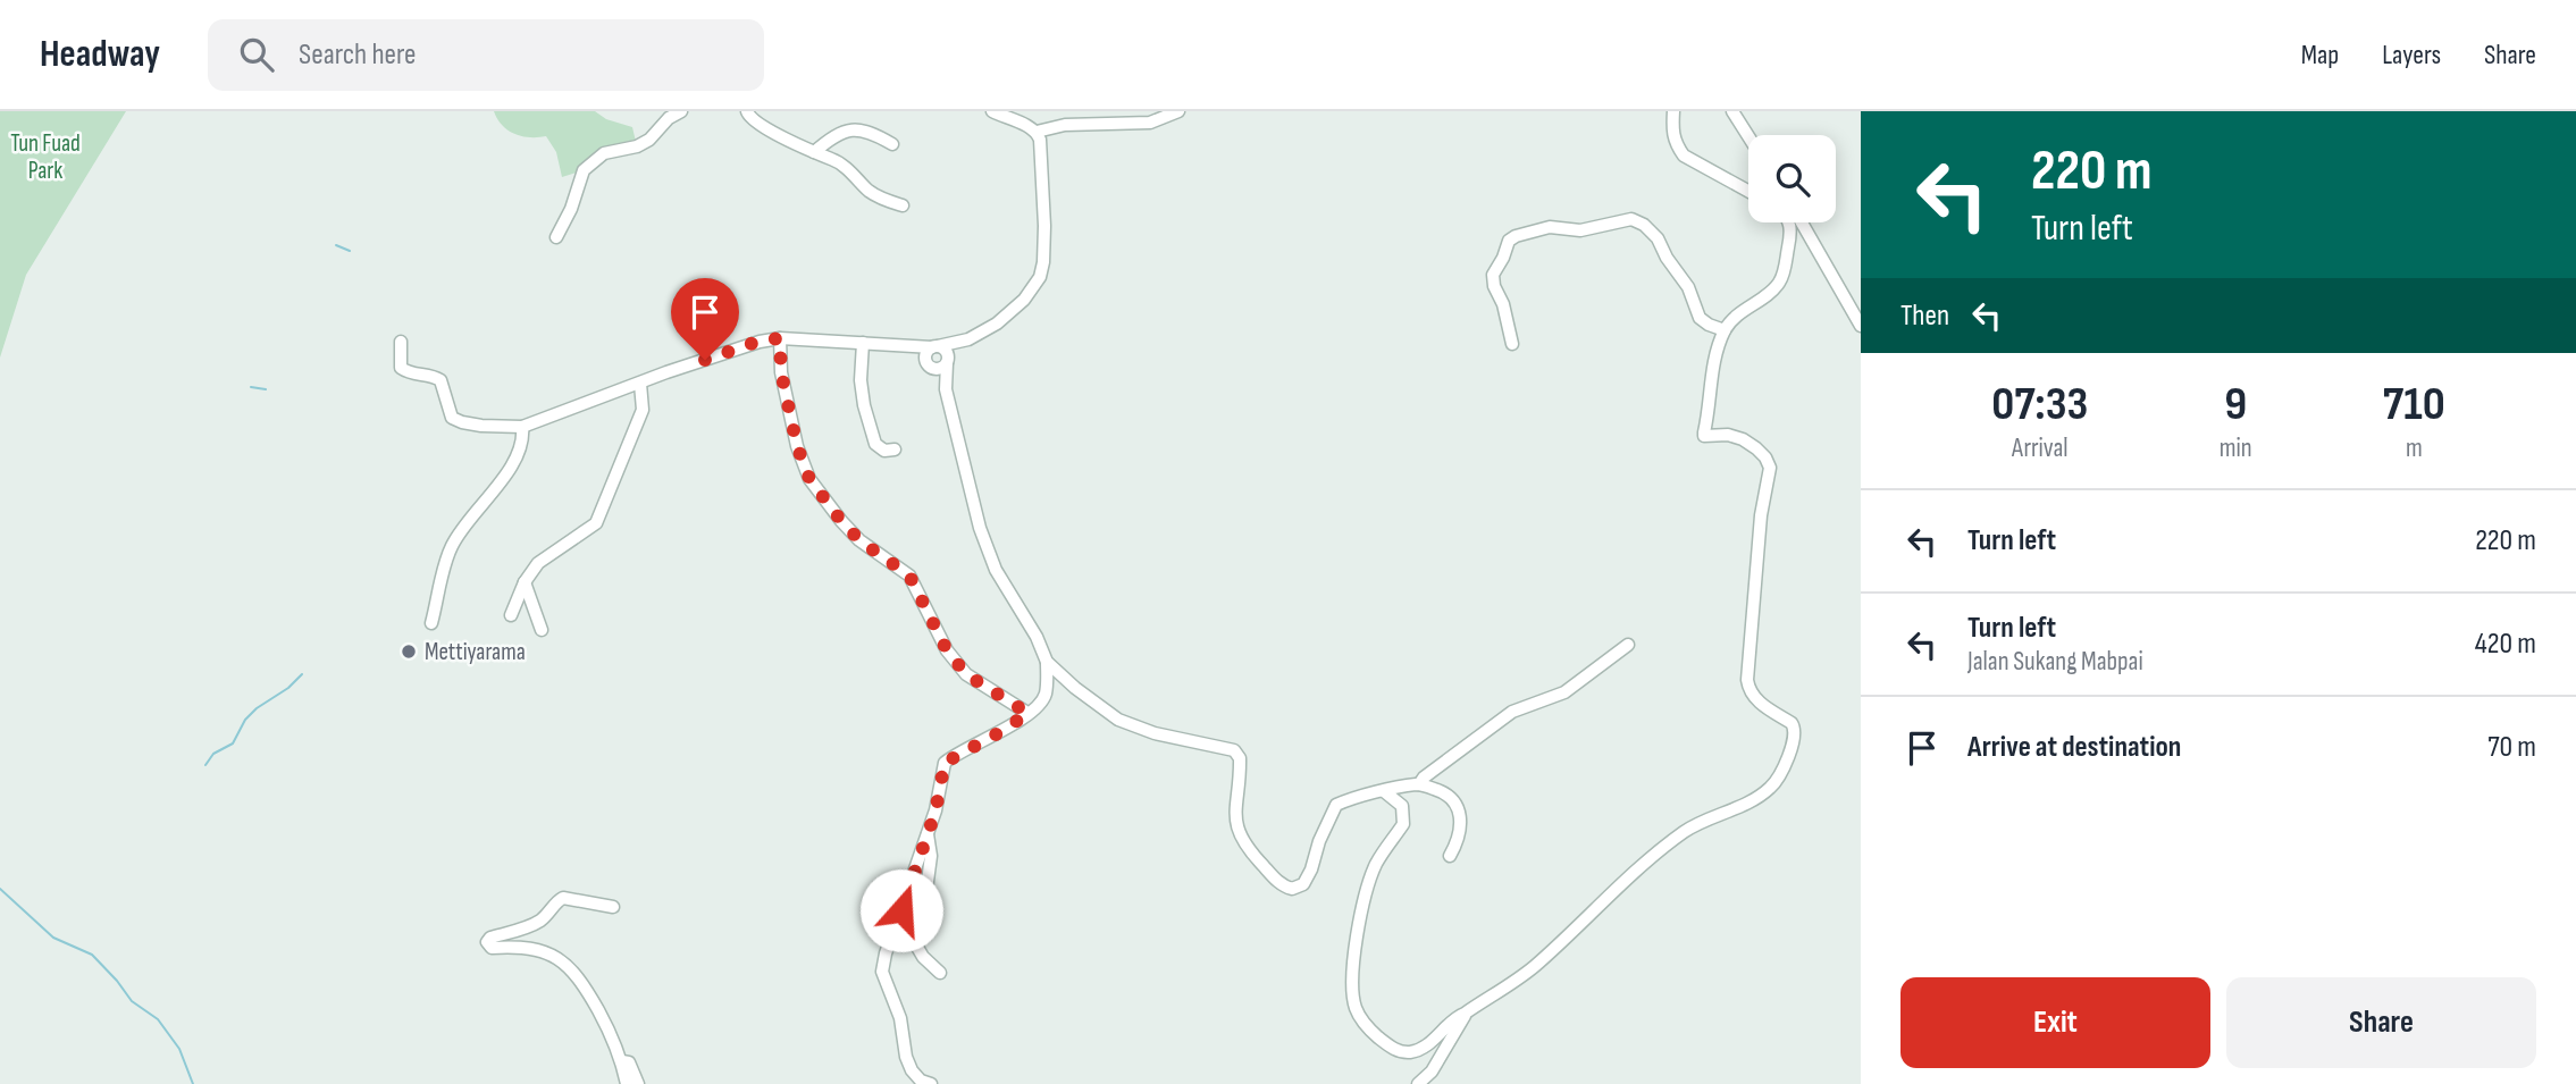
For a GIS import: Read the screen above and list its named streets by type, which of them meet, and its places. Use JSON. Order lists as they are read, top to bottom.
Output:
{
  "parks": ["Tun Fuad Park"],
  "places": ["Mettiyarama"],
  "page": {
    "header": "Headway",
    "search": "Search here",
    "nav": ["Map", "Layers", "Share"],
    "turn": ["220 m", "Turn left"],
    "then": "Then",
    "eta": [
      "07:33",
      "Arrival",
      "9",
      "min",
      "710",
      "m"
    ],
    "list": [
      {
        "name": "Turn left",
        "value": "220 m"
      },
      {
        "name": "Turn left",
        "note": "Jalan Sukang Mabpai",
        "value": "420 m"
      },
      {
        "name": "Arrive at destination",
        "value": "70 m"
      }
    ],
    "buttons": ["Exit", "Share"]
  }
}
